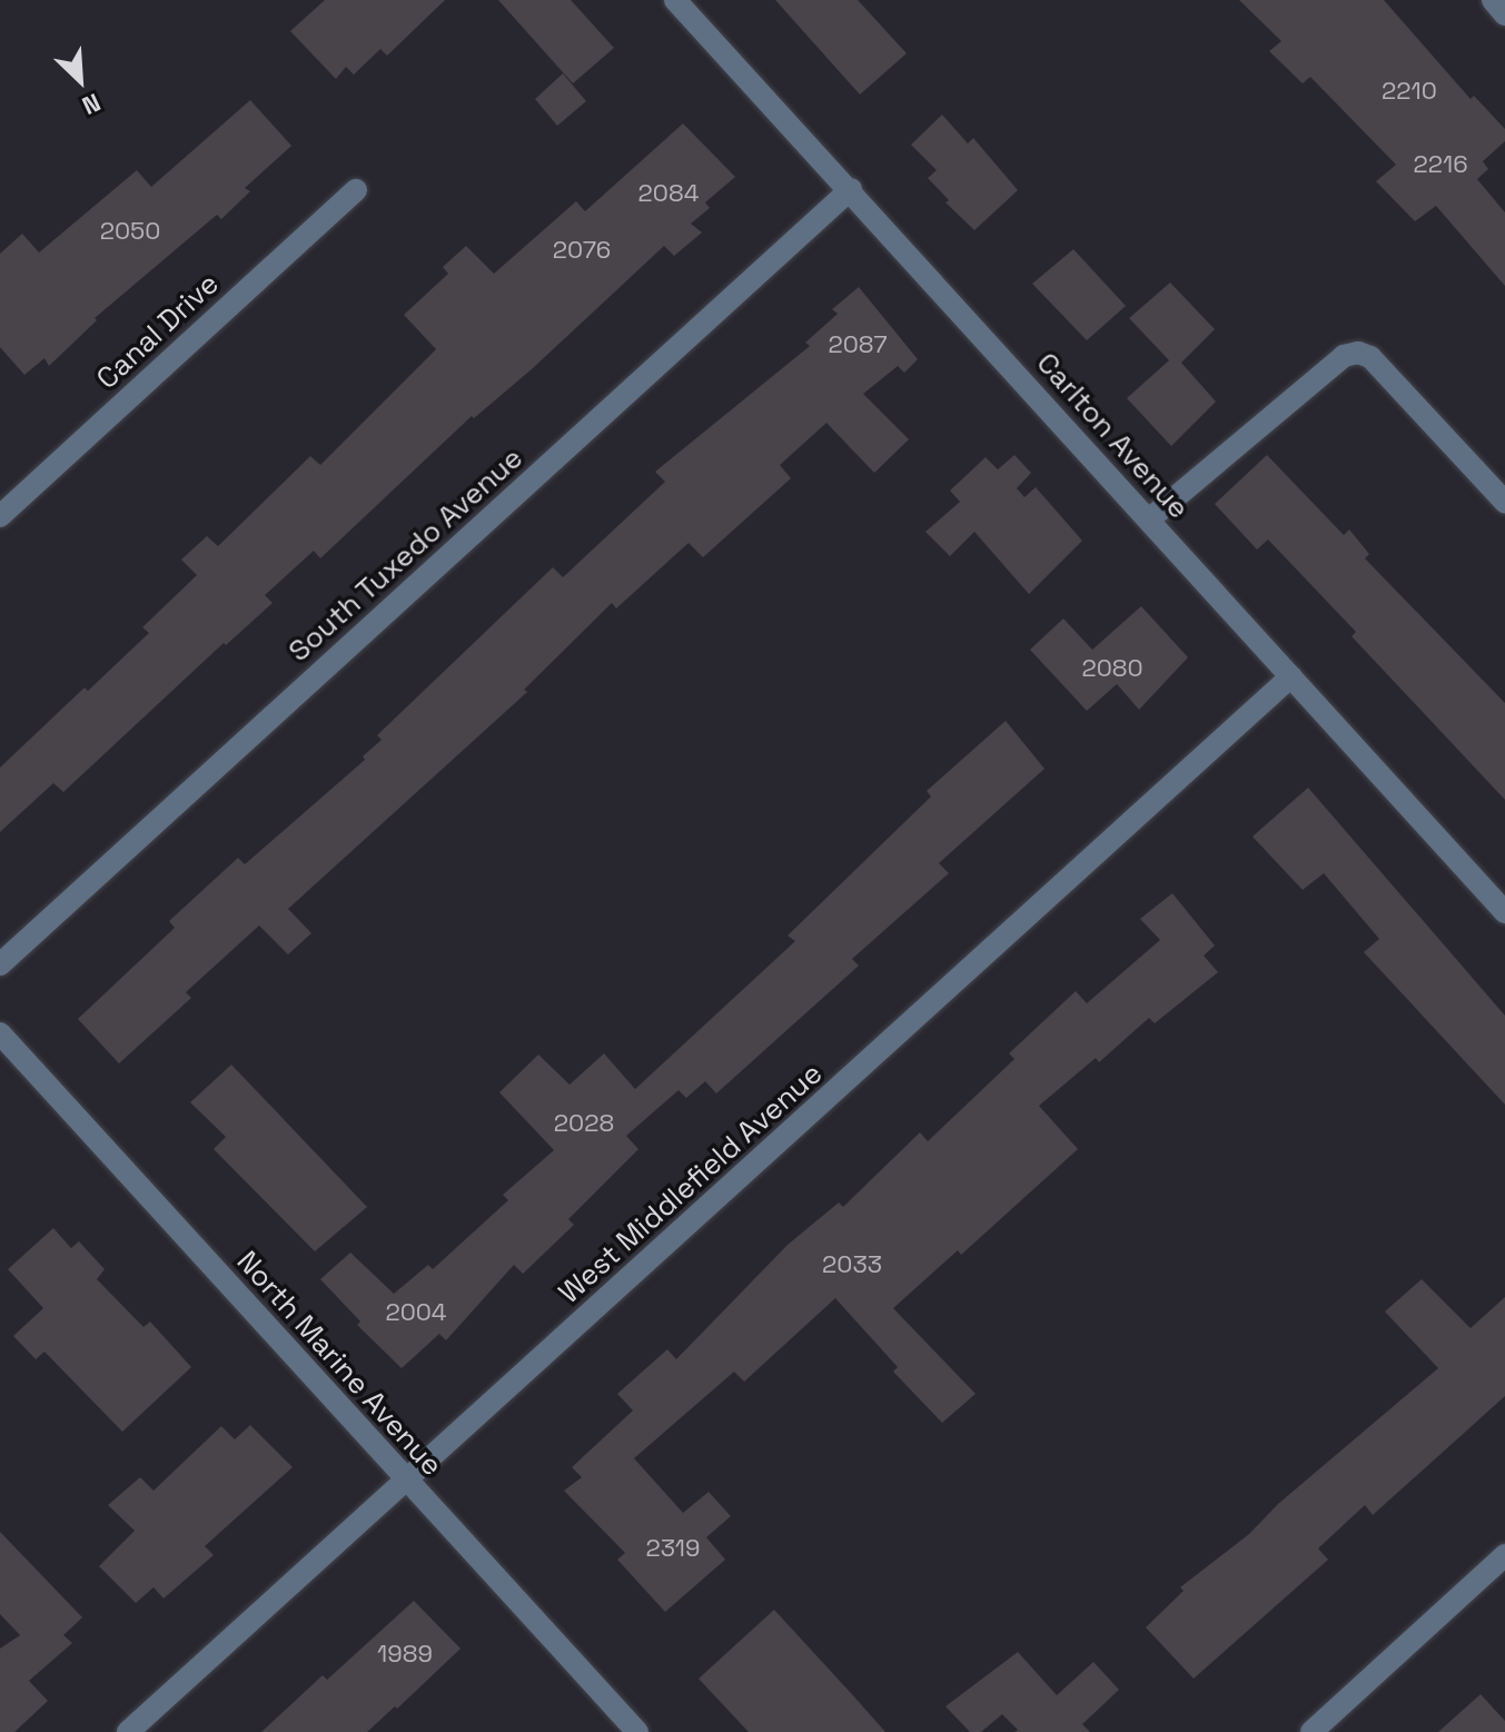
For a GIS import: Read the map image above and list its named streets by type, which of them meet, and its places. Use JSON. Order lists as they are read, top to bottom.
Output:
{
  "streets": {
    "street": [
      "Canal Drive",
      "Carlton Avenue",
      "South Tuxedo Avenue",
      "West Middlefield Avenue",
      "North Marine Avenue"
    ]
  },
  "crossings": [
    ["Carlton Avenue", "South Tuxedo Avenue"],
    ["Carlton Avenue", "West Middlefield Avenue"],
    ["West Middlefield Avenue", "North Marine Avenue"]
  ],
  "house_numbers": [
    "2210",
    "2216",
    "2084",
    "2050",
    "2076",
    "2087",
    "2080",
    "2028",
    "2033",
    "2004",
    "2319",
    "1989"
  ],
  "north": "bottom right"
}
